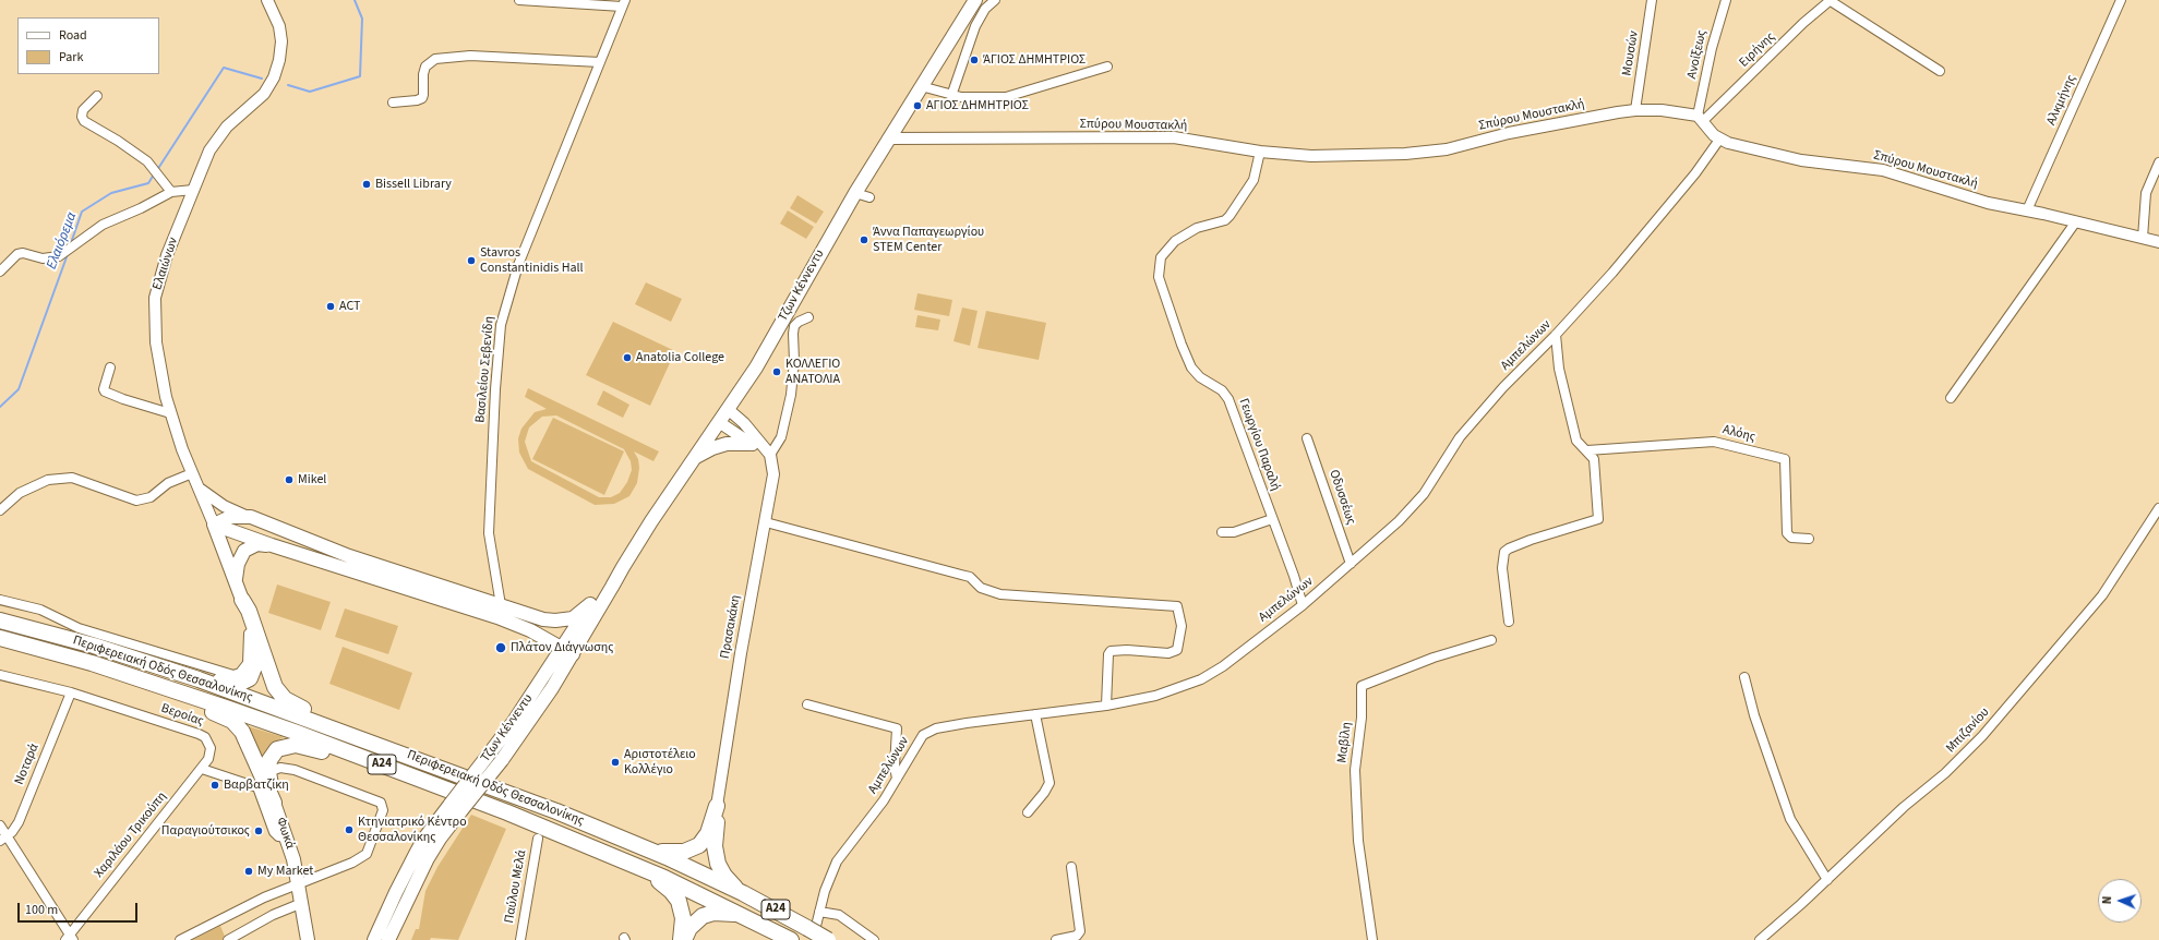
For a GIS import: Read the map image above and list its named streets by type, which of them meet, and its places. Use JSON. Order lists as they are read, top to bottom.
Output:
{
  "streets": {
    "highway": ["Περιφερειακή Οδός Θεσσαλονίκης", "Α24"],
    "main road": ["Ελαιώνων", "Τζων Κέννεντυ", "Φωκά"],
    "street": [
      "Ειρήνης",
      "Μουσών",
      "Ανοίξεως",
      "Αλκμήνης",
      "Σπύρου Μουστακλή",
      "Αμπελώνων",
      "Βασιλείου Σεβενίδη",
      "Αλόης",
      "Γεωργίου Παραλή",
      "Οδυσσέως",
      "Πρασακάκη",
      "Βεροίας",
      "Μπιζανίου",
      "Μαβίλη",
      "Νοταρά",
      "Χαριλάου Τρικούπη",
      "Παύλου Μελά"
    ]
  },
  "crossings": [
    ["Ειρήνης", "Ανοίξεως"],
    ["Ειρήνης", "Σπύρου Μουστακλή"],
    ["Μουσών", "Σπύρου Μουστακλή"],
    ["Ανοίξεως", "Σπύρου Μουστακλή"],
    ["Αλκμήνης", "Σπύρου Μουστακλή"],
    ["Σπύρου Μουστακλή", "Τζων Κέννεντυ"],
    ["Σπύρου Μουστακλή", "Αμπελώνων"],
    ["Σπύρου Μουστακλή", "Γεωργίου Παραλή"],
    ["Αμπελώνων", "Γεωργίου Παραλή"],
    ["Αμπελώνων", "Οδυσσέως"],
    ["Αμπελώνων", "Περιφερειακή Οδός Θεσσαλονίκης"],
    ["Βεροίας", "Νοταρά"],
    ["Βεροίας", "Χαριλάου Τρικούπη"]
  ],
  "water": ["Ελαιόρεμα"],
  "places": [
    "ΆΓΙΟΣ ΔΗΜΗΤΡΙΟΣ",
    "ΑΓΙΟΣ ΔΗΜΗΤΡΙΟΣ",
    "Bissell Library",
    "Άννα Παπαγεωργίου STEM Center",
    "Stavros Constantinidis Hall",
    "ACT",
    "Anatolia College",
    "ΚΟΛΛΕΓΙΟ ΑΝΑΤΟΛΙΑ",
    "Mikel",
    "Πλάτον Διάγνωσης",
    "Αριστοτέλειο Κολλέγιο",
    "Βαρβατζίκη",
    "Κτηνιατρικό Κέντρο Θεσσαλονίκης",
    "Παραγιούτσικος",
    "My Market"
  ],
  "legend": ["Road", "Park"],
  "scale_bar": "100 m",
  "north": "left"
}
